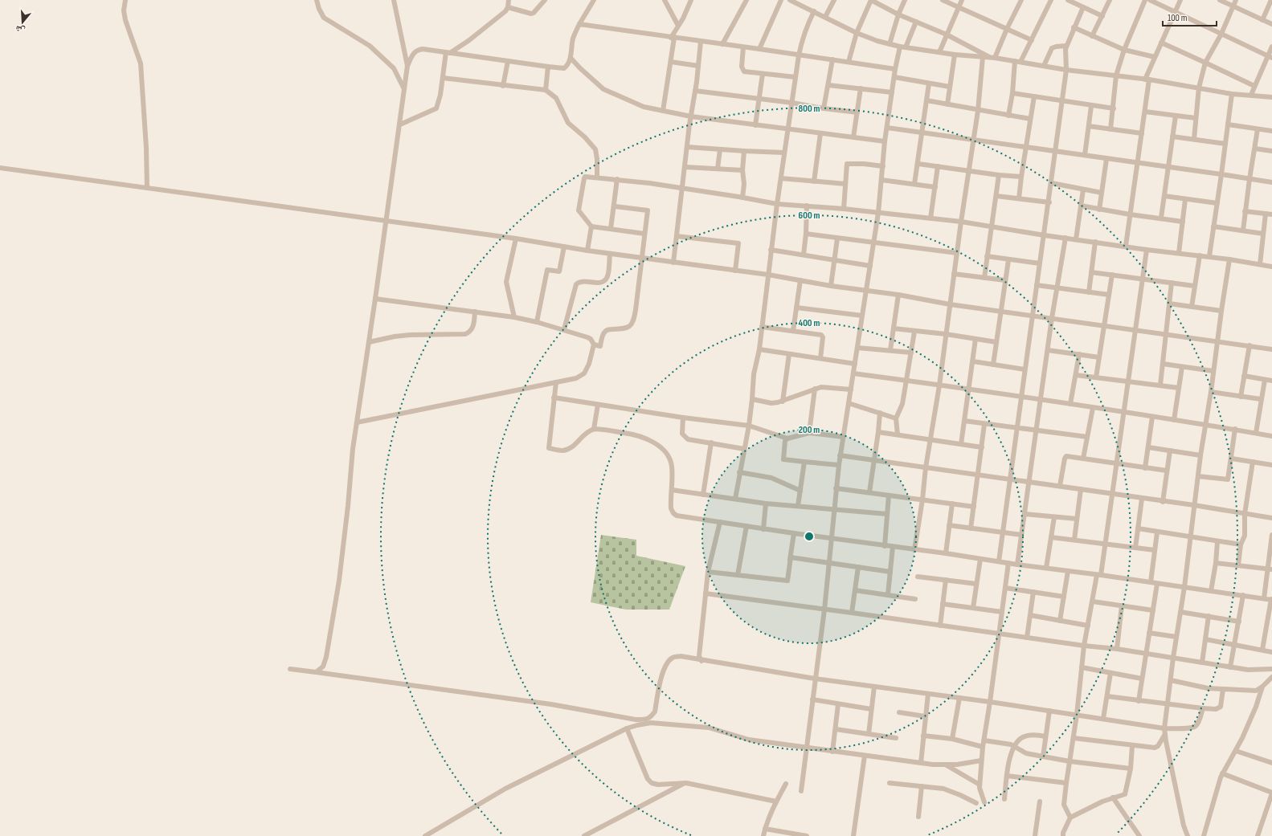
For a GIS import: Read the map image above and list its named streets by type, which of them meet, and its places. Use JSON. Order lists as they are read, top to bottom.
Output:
{
  "scale_bar": "100 m",
  "north": "bottom",
  "rings": [
    "800 m",
    "600 m",
    "400 m",
    "200 m"
  ]
}
